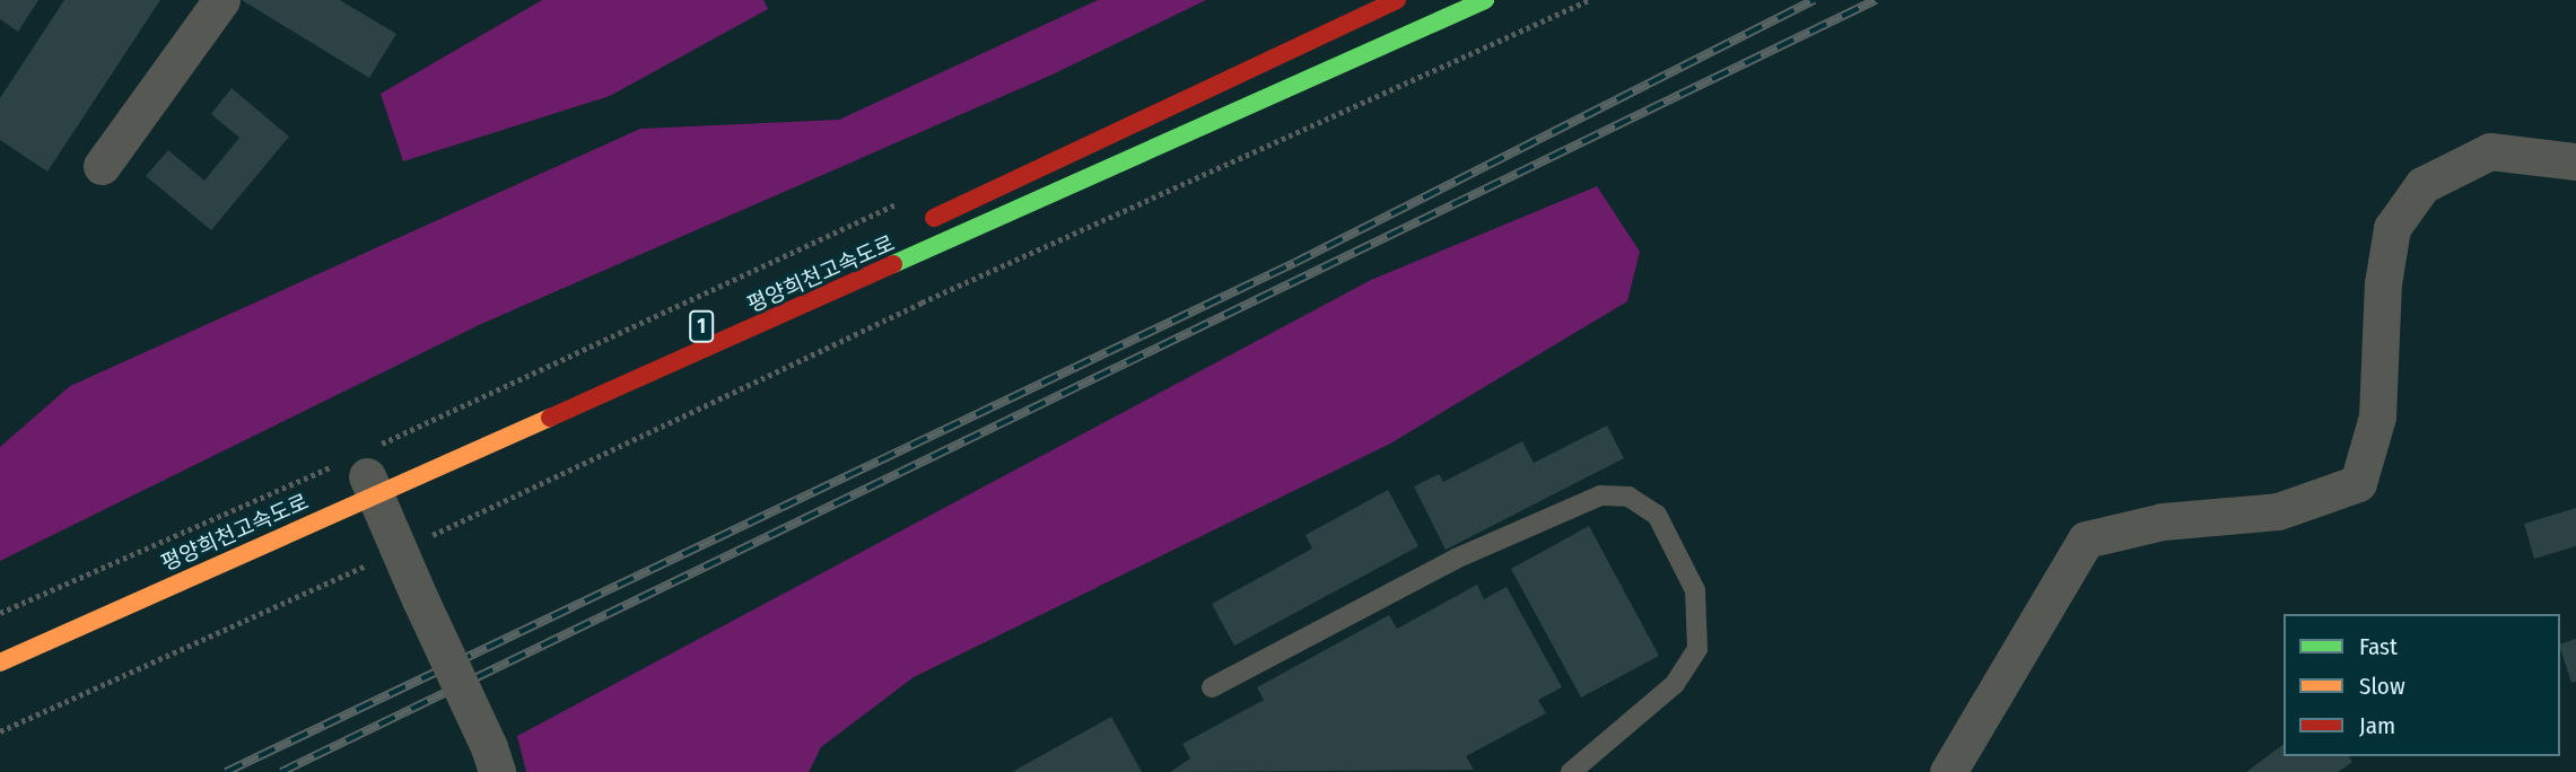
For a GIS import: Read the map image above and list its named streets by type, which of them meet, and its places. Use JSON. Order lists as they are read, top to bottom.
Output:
{
  "streets": {
    "highway": ["평양희천고속도로", "1"]
  },
  "legend": ["Fast", "Slow", "Jam"]
}
